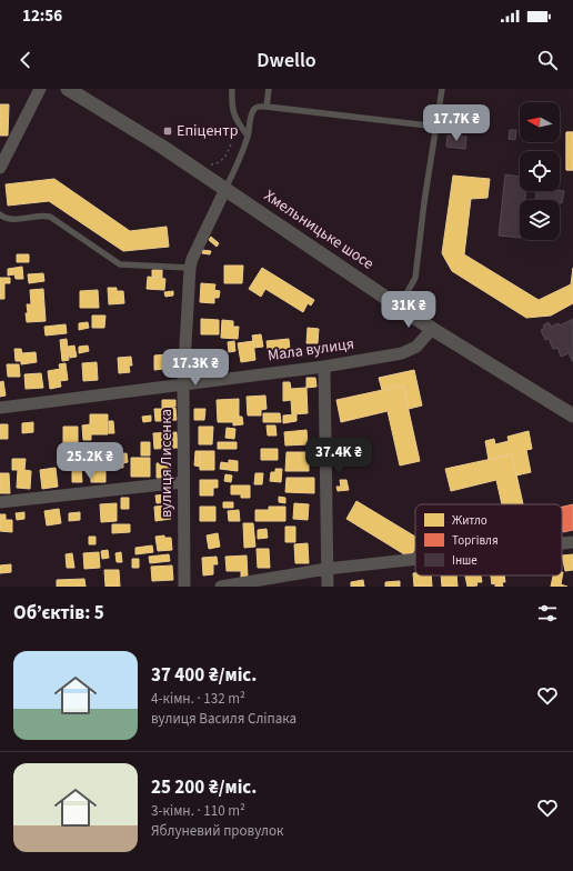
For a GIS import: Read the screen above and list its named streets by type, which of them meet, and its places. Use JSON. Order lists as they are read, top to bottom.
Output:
{
  "streets": {
    "street": ["Хмельницьке шосе", "Мала вулиця", "вулиця Лисенка"]
  },
  "crossings": [
    ["Хмельницьке шосе", "Мала вулиця"],
    ["Хмельницьке шосе", "вулиця Лисенка"],
    ["Мала вулиця", "вулиця Лисенка"]
  ],
  "places": {
    "transit": ["Епіцентр"]
  },
  "legend": ["Житло", "Торгівля", "Інше"],
  "north": "left",
  "page": {
    "status": "12:56",
    "header": "Dwello",
    "price": [
      "17.7K ₴",
      "31K ₴",
      "17.3K ₴",
      "37.4K ₴",
      "25.2K ₴"
    ],
    "heading": "Об’єктів: 5",
    "list": [
      {
        "name": "37 400 ₴/міс.",
        "note": "4-кімн. · 132 m² · вулиця Василя Сліпака"
      },
      {
        "name": "25 200 ₴/міс.",
        "note": "3-кімн. · 110 m² · Яблуневий провулок"
      }
    ]
  }
}
